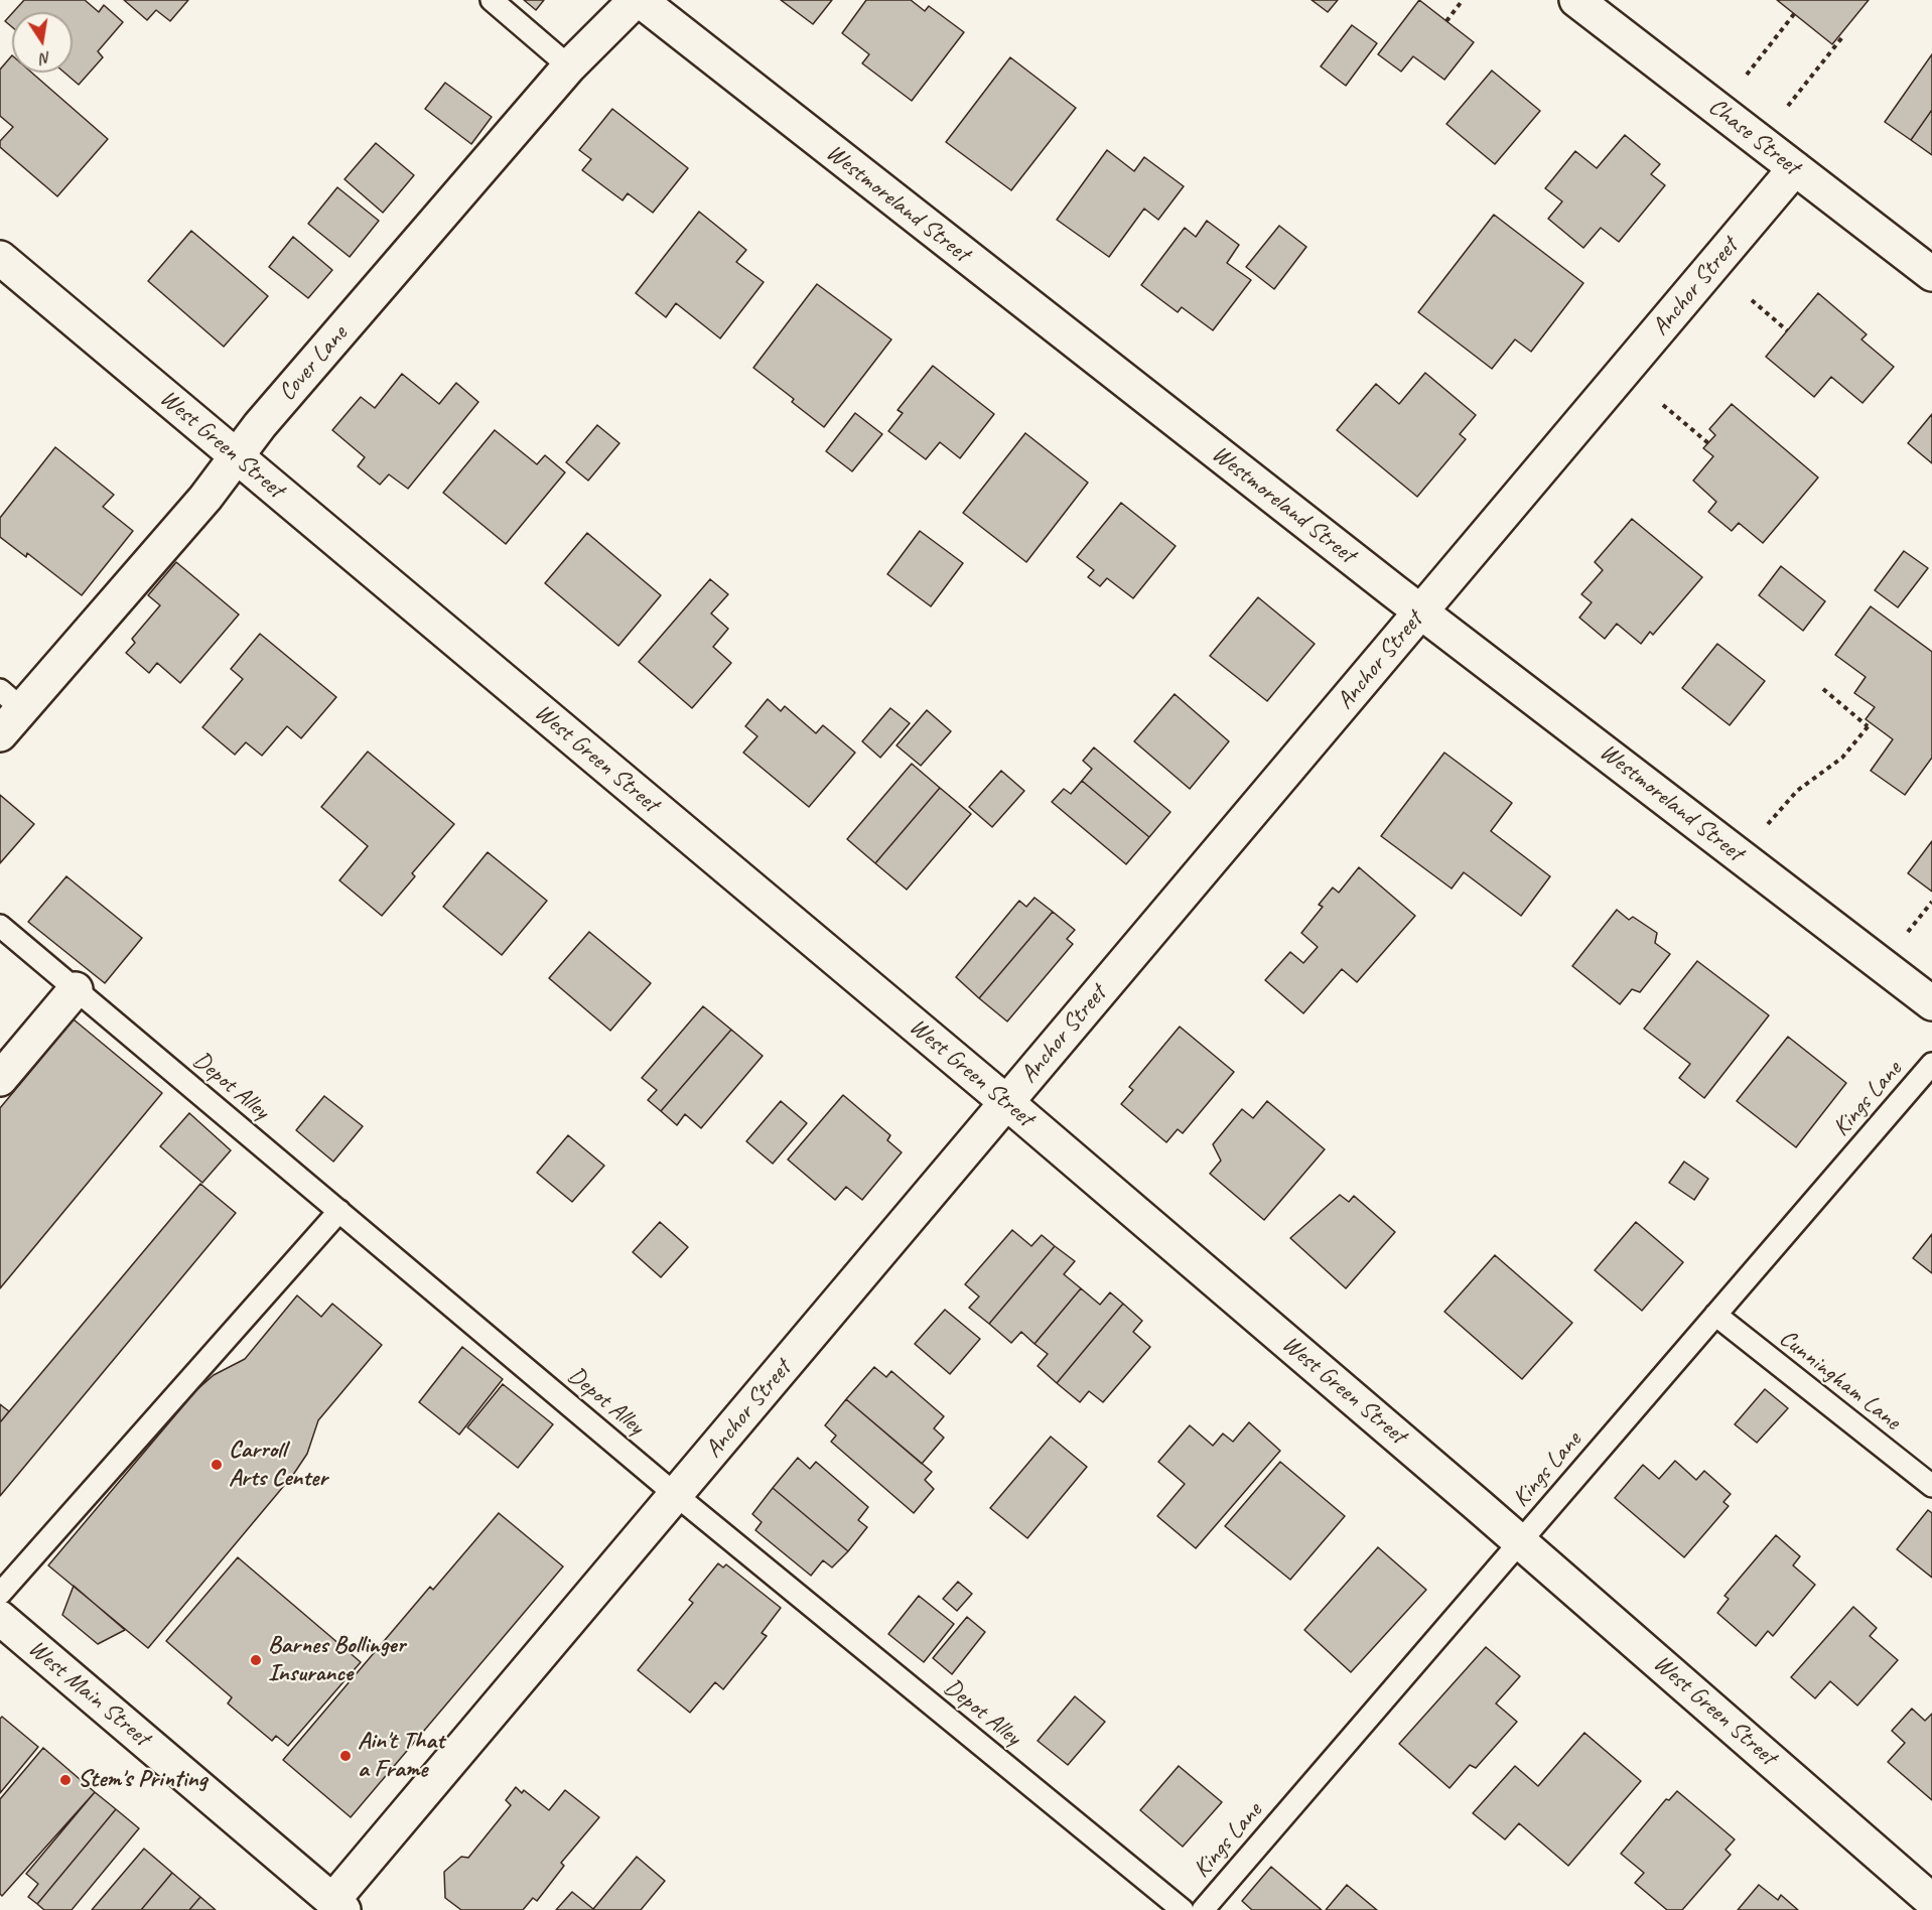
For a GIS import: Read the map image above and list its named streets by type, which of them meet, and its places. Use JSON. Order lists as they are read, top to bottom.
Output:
{
  "streets": {
    "street": [
      "Chase Street",
      "Westmoreland Street",
      "Anchor Street",
      "Cover Lane",
      "West Green Street",
      "West Main Street"
    ],
    "lane": ["Depot Alley", "Kings Lane", "Cunningham Lane"]
  },
  "crossings": [
    ["Chase Street", "Anchor Street"],
    ["Westmoreland Street", "Anchor Street"],
    ["Westmoreland Street", "Cover Lane"],
    ["Anchor Street", "West Green Street"],
    ["Anchor Street", "Depot Alley"],
    ["Anchor Street", "West Main Street"],
    ["Cover Lane", "West Green Street"],
    ["West Green Street", "Kings Lane"],
    ["Kings Lane", "Cunningham Lane"]
  ],
  "places": [
    "Carroll Arts Center",
    "Barnes Bollinger Insurance",
    "Ain't That a Frame",
    "Stem's Printing"
  ],
  "north": "bottom"
}
